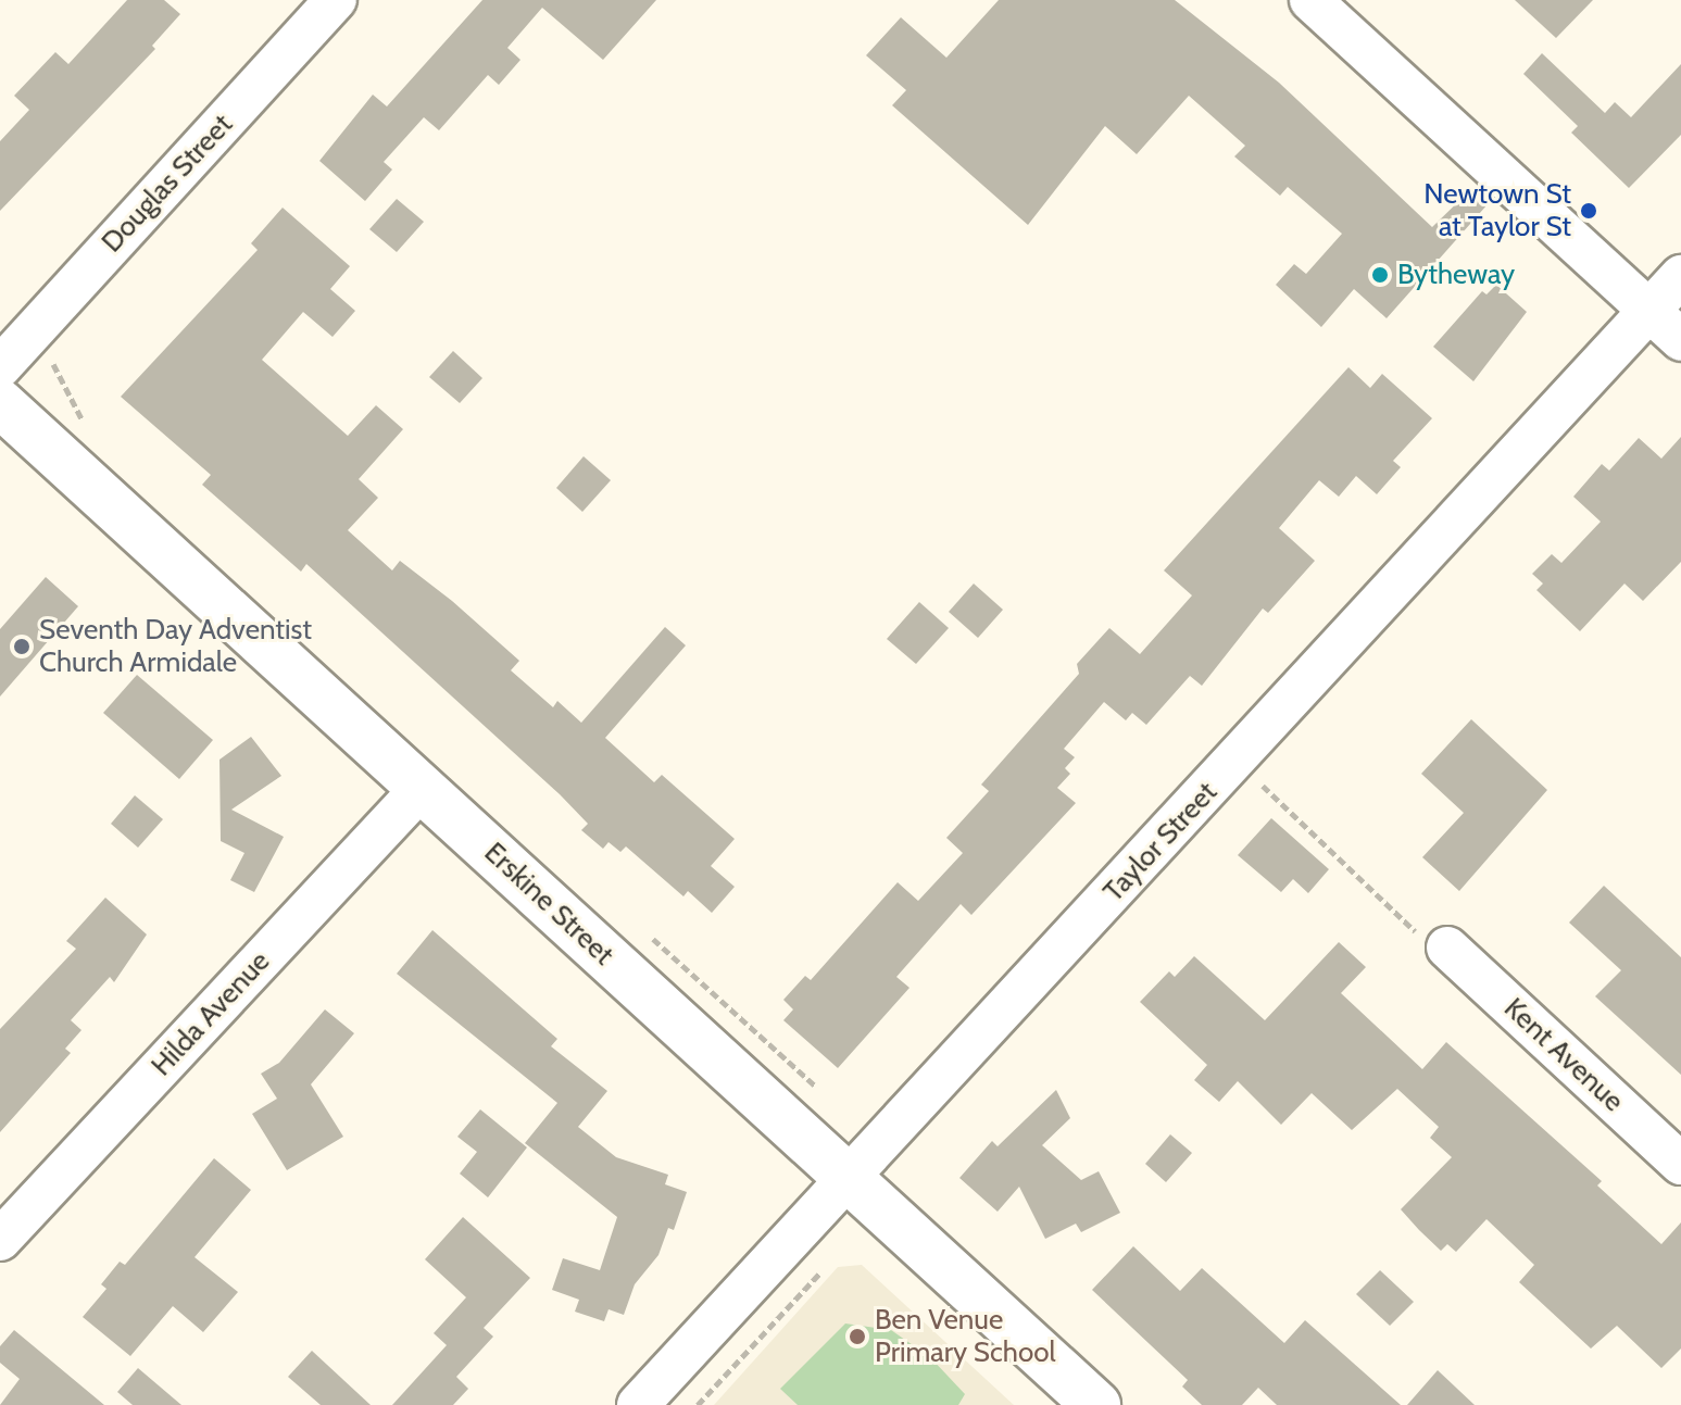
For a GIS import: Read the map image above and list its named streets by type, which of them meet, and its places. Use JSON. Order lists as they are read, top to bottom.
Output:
{
  "streets": {
    "street": [
      "Douglas Street",
      "Taylor Street",
      "Erskine Street",
      "Hilda Avenue",
      "Kent Avenue"
    ]
  },
  "crossings": [
    ["Taylor Street", "Erskine Street"],
    ["Erskine Street", "Hilda Avenue"]
  ],
  "places": [
    "Newtown St at Taylor St",
    "Bytheway",
    "Seventh Day Adventist Church Armidale",
    "Ben Venue Primary School"
  ]
}
